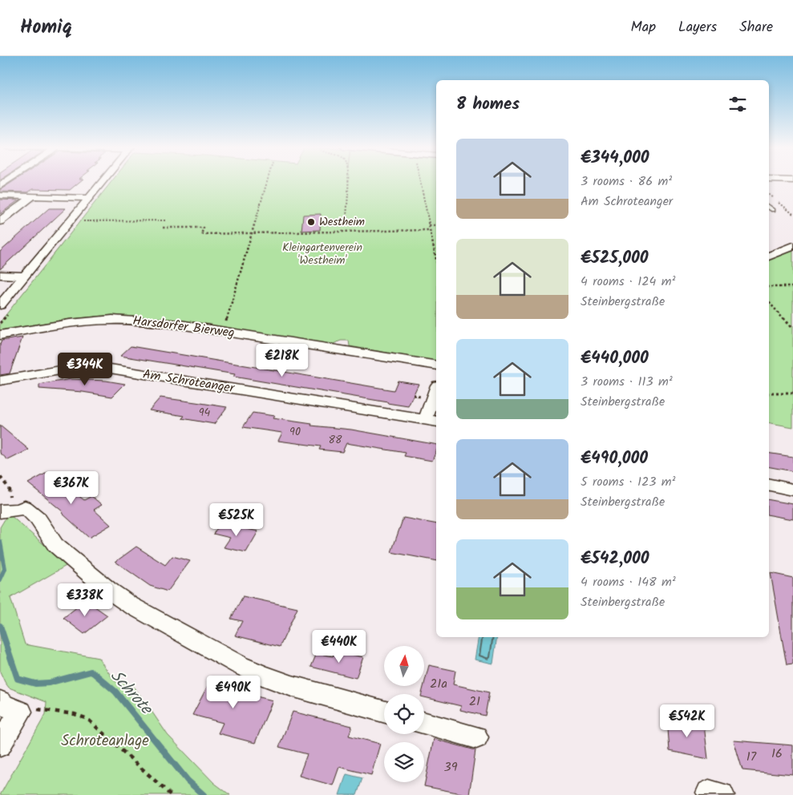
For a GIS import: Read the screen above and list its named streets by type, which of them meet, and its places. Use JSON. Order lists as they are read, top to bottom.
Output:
{
  "streets": {
    "street": ["Harsdorfer Bierweg", "Am Schroteanger"]
  },
  "water": ["Schrote"],
  "parks": ["Kleingartenverein 'Westheim'", "Schroteanlage"],
  "places": ["Westheim"],
  "house_numbers": [
    "94",
    "90",
    "88",
    "21a",
    "21",
    "16",
    "17",
    "39"
  ],
  "north": "top",
  "page": {
    "header": "Homiq",
    "nav": ["Map", "Layers", "Share"],
    "heading": "8 homes",
    "list": [
      {
        "name": "€344,000",
        "note": "3 rooms · 86 m² · Am Schroteanger"
      },
      {
        "name": "€525,000",
        "note": "4 rooms · 124 m² · Steinbergstraße"
      },
      {
        "name": "€440,000",
        "note": "3 rooms · 113 m² · Steinbergstraße"
      },
      {
        "name": "€490,000",
        "note": "5 rooms · 123 m² · Steinbergstraße"
      },
      {
        "name": "€542,000",
        "note": "4 rooms · 148 m² · Steinbergstraße"
      }
    ],
    "price": [
      "€218K",
      "€344K",
      "€367K",
      "€525K",
      "€338K",
      "€440K",
      "€490K",
      "€542K"
    ]
  }
}
